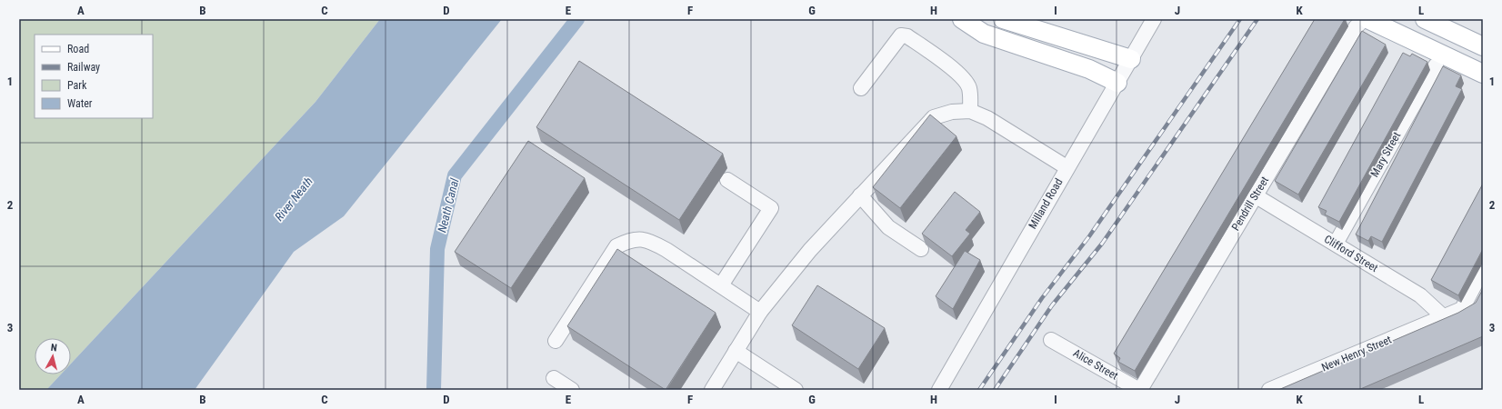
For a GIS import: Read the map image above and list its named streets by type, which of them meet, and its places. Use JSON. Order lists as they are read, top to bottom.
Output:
{
  "streets": {
    "street": [
      "Mary Street",
      "Milland Road",
      "Pendrill Street",
      "Clifford Street",
      "New Henry Street",
      "Alice Street"
    ]
  },
  "crossings": [
    ["Mary Street", "Clifford Street"],
    ["Pendrill Street", "Clifford Street"],
    ["Pendrill Street", "Alice Street"],
    ["Clifford Street", "New Henry Street"]
  ],
  "water": ["River Neath", "Neath Canal"],
  "legend": [
    "Road",
    "Railway",
    "Park",
    "Water"
  ],
  "north": "top",
  "grid": {
    "columns": [
      "A",
      "B",
      "C",
      "D",
      "E",
      "F",
      "G",
      "H",
      "I",
      "J",
      "K",
      "L"
    ],
    "rows": ["1", "2", "3"]
  }
}
